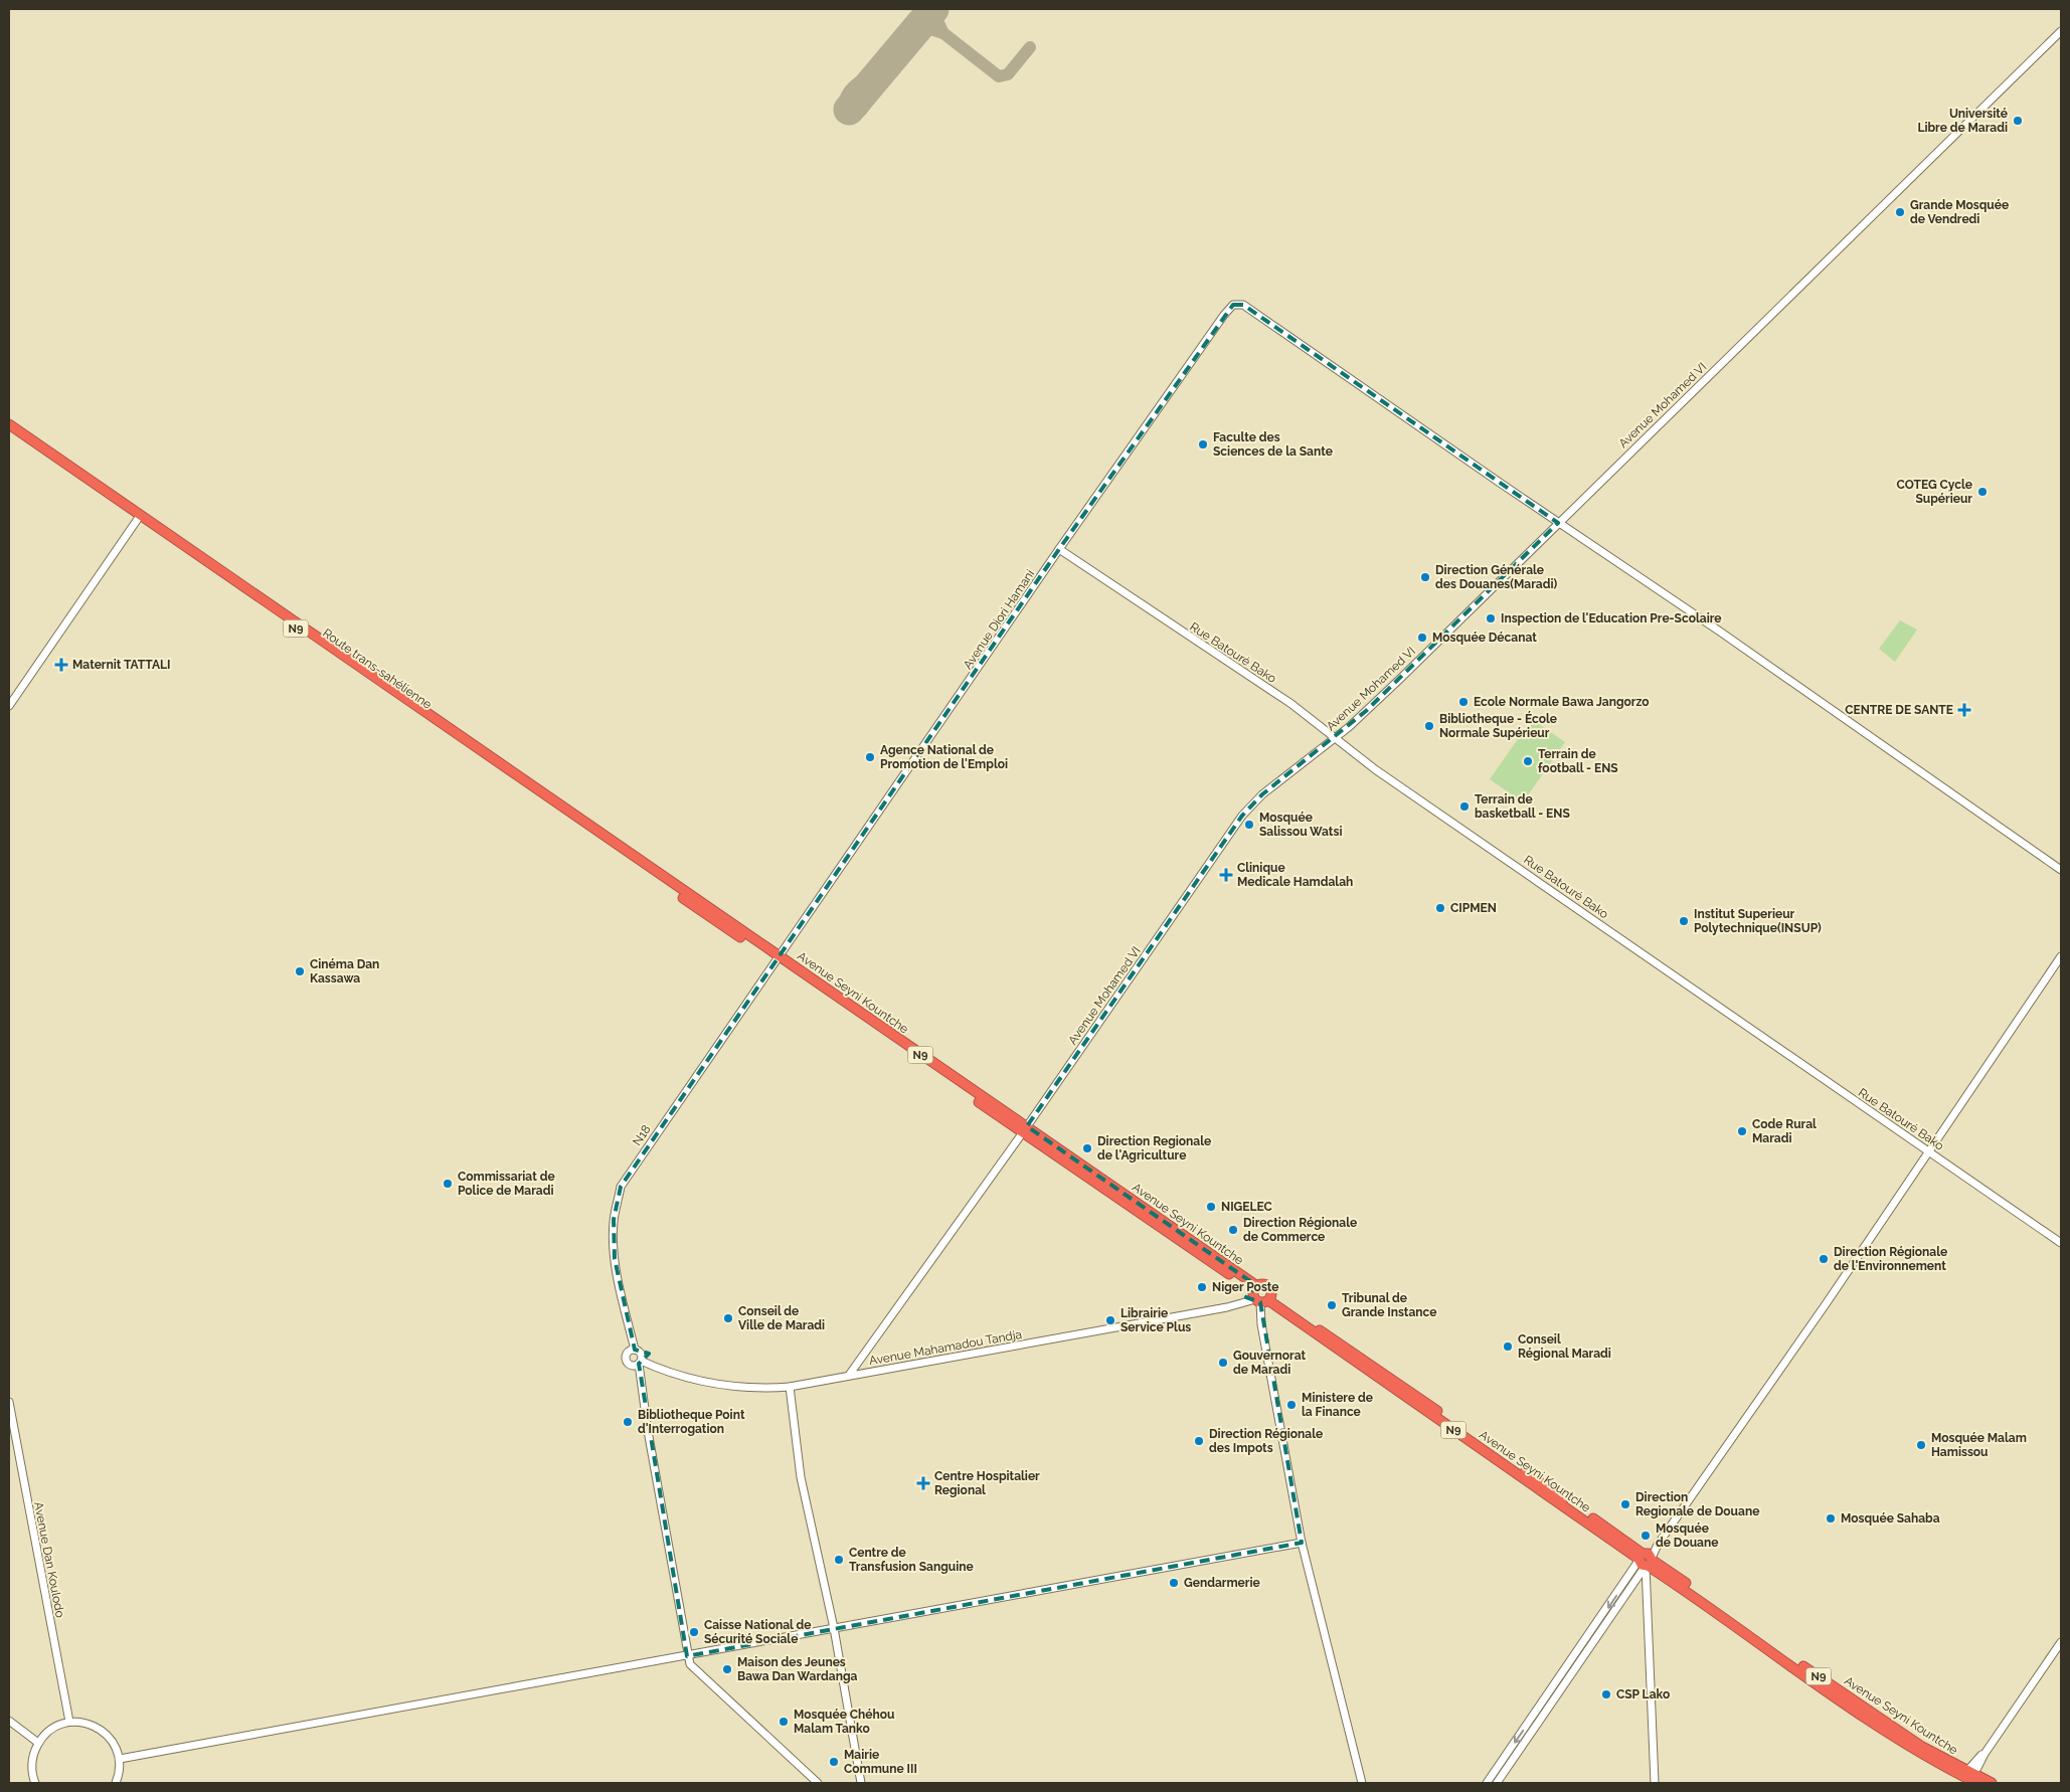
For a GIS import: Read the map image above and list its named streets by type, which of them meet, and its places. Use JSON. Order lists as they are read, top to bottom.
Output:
{
  "streets": {
    "highway": ["N9", "Route trans-sahélienne", "Avenue Seyni Kountche"],
    "street": [
      "Avenue Mohamed VI",
      "Avenue Diori Hamani",
      "Rue Batouré Bako",
      "N18",
      "Avenue Mahamadou Tandja",
      "Avenue Dan Koulodo"
    ]
  },
  "crossings": [
    ["Avenue Mohamed VI", "Avenue Diori Hamani"],
    ["Avenue Mohamed VI", "Rue Batouré Bako"],
    ["Avenue Mohamed VI", "Avenue Seyni Kountche"],
    ["Avenue Mohamed VI", "Avenue Mahamadou Tandja"],
    ["Avenue Diori Hamani", "Rue Batouré Bako"],
    ["Avenue Diori Hamani", "Avenue Seyni Kountche"],
    ["Avenue Diori Hamani", "N18"],
    ["Route trans-sahélienne", "Avenue Seyni Kountche"],
    ["Avenue Seyni Kountche", "N18"],
    ["Avenue Seyni Kountche", "Avenue Mahamadou Tandja"],
    ["N18", "Avenue Mahamadou Tandja"]
  ],
  "places": {
    "other": [
      "Université Libre de Maradi",
      "Grande Mosquée de Vendredi",
      "Faculte des Sciences de la Sante",
      "COTEG Cycle Supérieur",
      "Direction Générale des Douanes(Maradi)",
      "Inspection de l'Education Pre-Scolaire",
      "Mosquée Décanat",
      "Ecole Normale Bawa Jangorzo",
      "Bibliotheque - École Normale Supérieur",
      "Agence National de Promotion de l'Emploi",
      "Terrain de football - ENS",
      "Terrain de basketball - ENS",
      "Mosquée Salissou Watsi",
      "CIPMEN",
      "Institut Superieur Polytechnique(INSUP)",
      "Cinéma Dan Kassawa",
      "Code Rural Maradi",
      "Direction Regionale de l'Agriculture",
      "Commissariat de Police de Maradi",
      "NIGELEC",
      "Direction Régionale de Commerce",
      "Direction Régionale de l'Environnement",
      "Niger Poste",
      "Tribunal de Grande Instance",
      "Conseil de Ville de Maradi",
      "Librairie Service Plus",
      "Conseil Régional Maradi",
      "Gouvernorat de Maradi",
      "Ministere de la Finance",
      "Bibliotheque Point d'Interrogation",
      "Direction Régionale des Impots",
      "Mosquée Malam Hamissou",
      "Direction Regionale de Douane",
      "Mosquée Sahaba",
      "Mosquée de Douane",
      "Centre de Transfusion Sanguine",
      "Gendarmerie",
      "Caisse National de Sécurité Sociale",
      "Maison des Jeunes Bawa Dan Wardanga",
      "CSP Lako",
      "Mosquée Chéhou Malam Tanko",
      "Mairie Commune III"
    ],
    "health": [
      "Maternit TATTALI",
      "CENTRE DE SANTE",
      "Clinique Medicale Hamdalah",
      "Centre Hospitalier Regional"
    ]
  }
}
